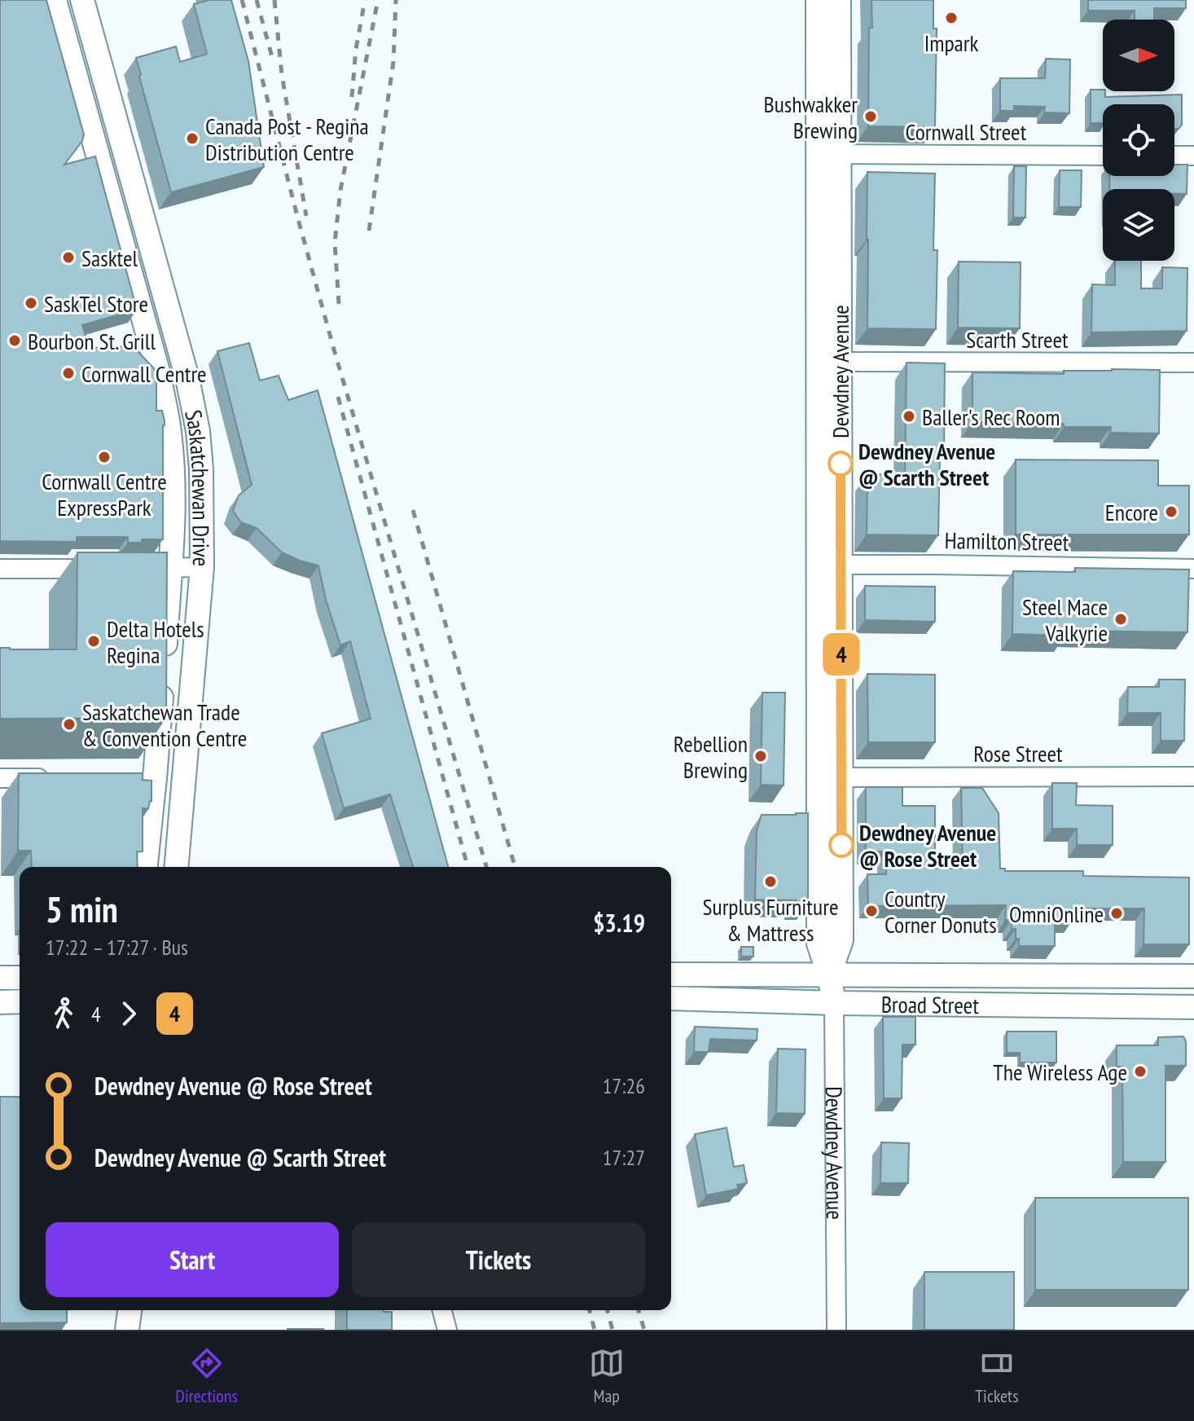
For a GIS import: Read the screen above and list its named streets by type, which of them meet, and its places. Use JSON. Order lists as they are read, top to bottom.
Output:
{
  "streets": {
    "main road": ["Dewdney Avenue", "Saskatchewan Drive", "Broad Street"],
    "street": [
      "Cornwall Street",
      "Scarth Street",
      "Hamilton Street",
      "Rose Street"
    ]
  },
  "crossings": [
    ["Cornwall Street", "Dewdney Avenue"],
    ["Scarth Street", "Dewdney Avenue"],
    ["Dewdney Avenue", "Hamilton Street"],
    ["Dewdney Avenue", "Rose Street"],
    ["Dewdney Avenue", "Broad Street"]
  ],
  "places": [
    "Impark",
    "Bushwakker Brewing",
    "Canada Post - Regina Distribution Centre",
    "Sasktel",
    "SaskTel Store",
    "Bourbon St. Grill",
    "Cornwall Centre",
    "Baller's Rec Room",
    "Cornwall Centre ExpressPark",
    "Dewdney Avenue @ Scarth Street",
    "Encore",
    "Steel Mace Valkyrie",
    "Delta Hotels Regina",
    "Saskatchewan Trade & Convention Centre",
    "Rebellion Brewing",
    "Dewdney Avenue @ Rose Street",
    "Surplus Furniture & Mattress",
    "Country Corner Donuts",
    "OmniOnline",
    "The Wireless Age"
  ],
  "lines": ["bus line 4"],
  "north": "right",
  "page": {
    "on_map": "4",
    "heading": ["5 min", "17:22 – 17:27 · Bus", "$3.19"],
    "legs": ["4", "4"],
    "list": [
      {
        "name": "Dewdney Avenue @ Rose Street",
        "value": "17:26"
      },
      {
        "name": "Dewdney Avenue @ Scarth Street",
        "value": "17:27"
      }
    ],
    "buttons": ["Start", "Tickets"],
    "tabs": ["Directions", "Map", "Tickets"]
  }
}
